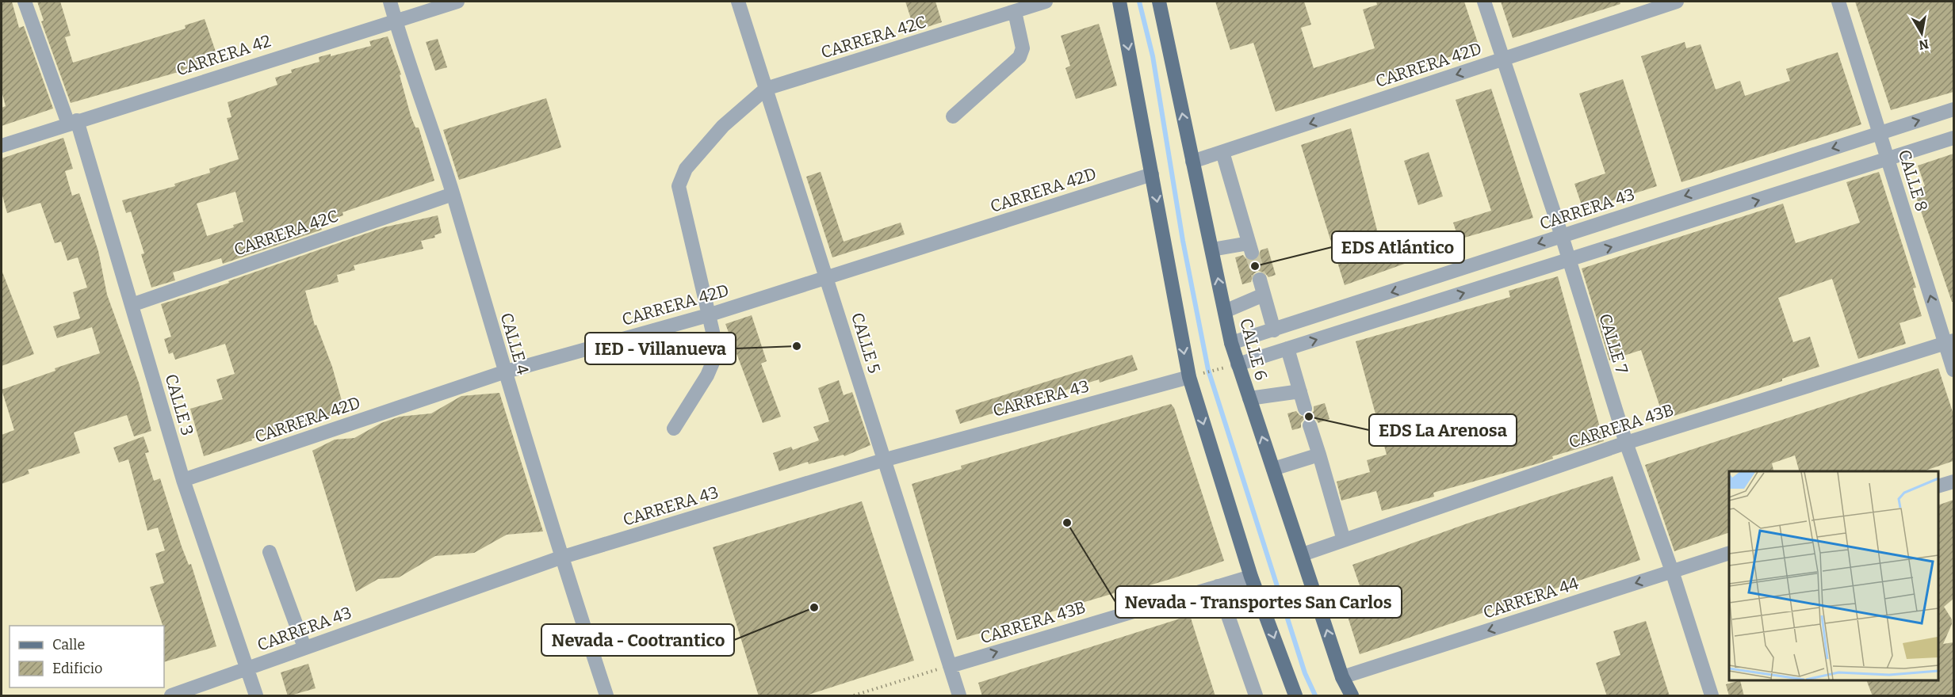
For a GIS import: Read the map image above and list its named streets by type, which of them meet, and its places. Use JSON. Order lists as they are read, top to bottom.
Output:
{
  "streets": {
    "main road": ["CALLE 6"],
    "street": [
      "CARRERA 42C",
      "CARRERA 42",
      "CARRERA 42D",
      "CALLE 8",
      "CARRERA 43",
      "CALLE 5",
      "CALLE 4",
      "CALLE 7",
      "CALLE 3",
      "CARRERA 43B",
      "CARRERA 44"
    ]
  },
  "crossings": [
    ["CARRERA 42C", "CALLE 5"],
    ["CARRERA 42C", "CALLE 4"],
    ["CARRERA 42C", "CALLE 3"],
    ["CARRERA 42", "CALLE 4"],
    ["CARRERA 42", "CALLE 3"],
    ["CARRERA 42D", "CALLE 5"],
    ["CARRERA 42D", "CALLE 4"],
    ["CARRERA 42D", "CALLE 7"],
    ["CARRERA 42D", "CALLE 6"],
    ["CARRERA 42D", "CALLE 3"],
    ["CALLE 8", "CARRERA 43"],
    ["CALLE 8", "CARRERA 43B"],
    ["CARRERA 43", "CALLE 5"],
    ["CARRERA 43", "CALLE 4"],
    ["CARRERA 43", "CALLE 7"],
    ["CARRERA 43", "CALLE 6"],
    ["CARRERA 43", "CALLE 3"],
    ["CALLE 5", "CARRERA 43B"],
    ["CALLE 7", "CARRERA 43B"],
    ["CALLE 7", "CARRERA 44"],
    ["CALLE 6", "CARRERA 43B"],
    ["CALLE 6", "CARRERA 44"]
  ],
  "one_way": ["CALLE 8", "CARRERA 44"],
  "places": [
    "EDS Atlántico",
    "IED - Villanueva",
    "EDS La Arenosa",
    "Nevada - Transportes San Carlos",
    "Nevada - Cootrantico"
  ],
  "legend": ["Calle", "Edificio"],
  "north": "bottom"
}
